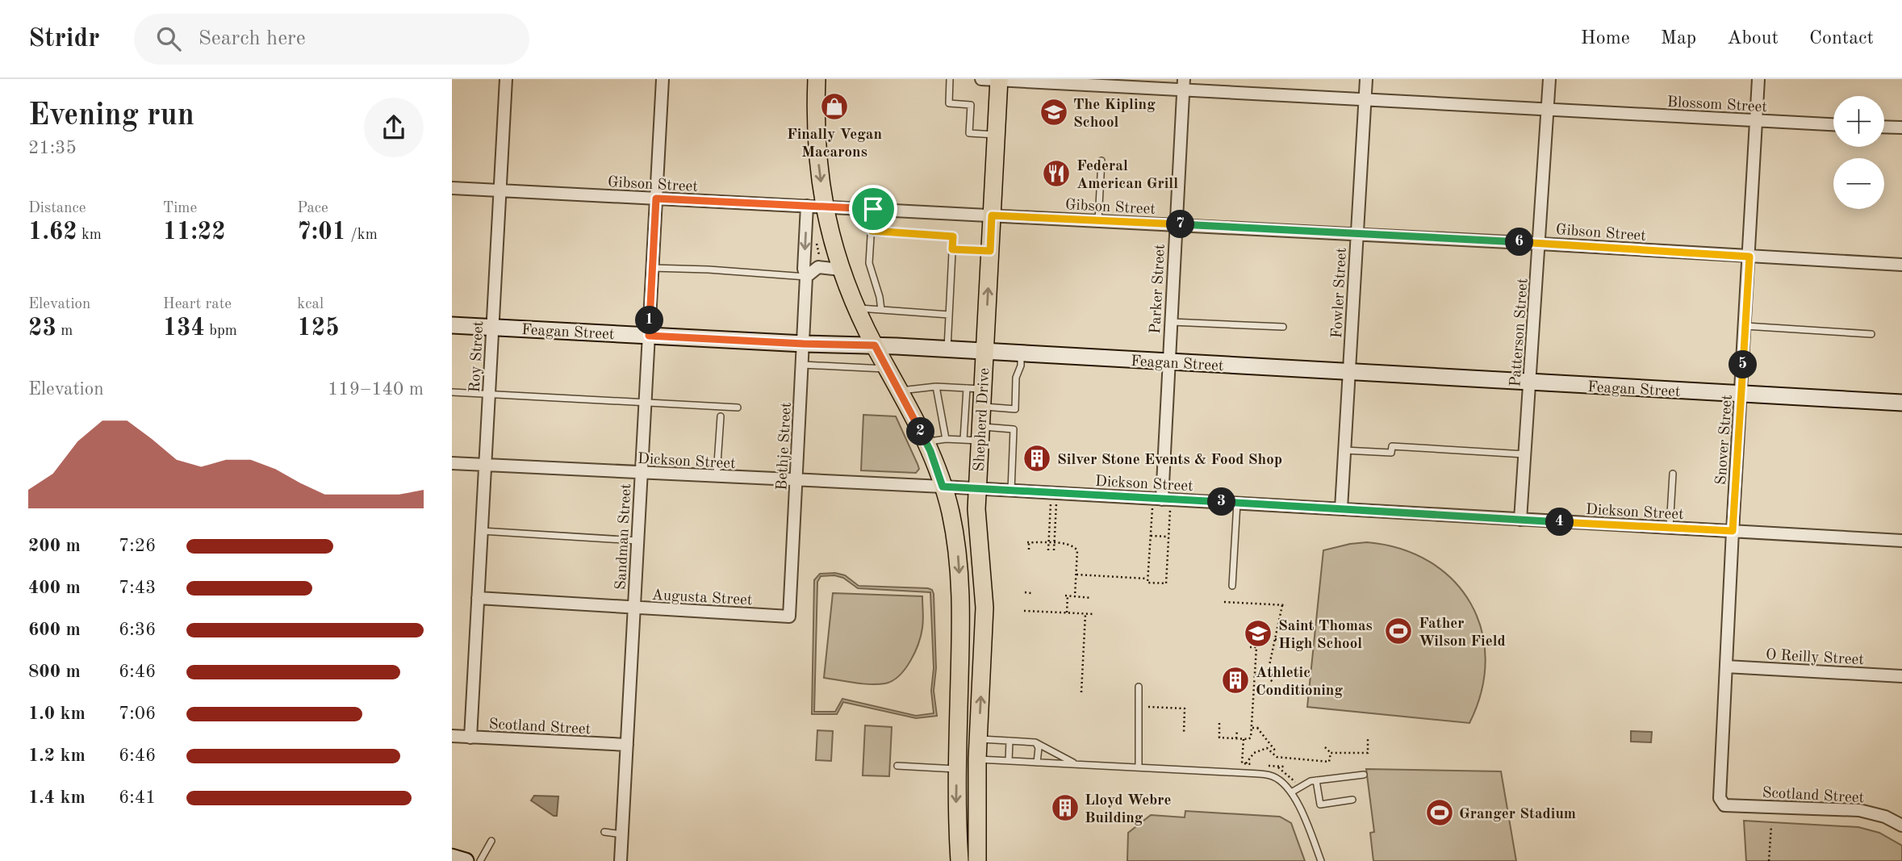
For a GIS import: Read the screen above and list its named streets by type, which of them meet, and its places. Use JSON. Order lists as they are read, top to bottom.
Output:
{
  "streets": {
    "main road": ["Shepherd Drive"],
    "street": [
      "Blossom Street",
      "Gibson Street",
      "Parker Street",
      "Fowler Street",
      "Feagan Street",
      "Patterson Street",
      "Roy Street",
      "Snover Street",
      "Bethje Street",
      "Dickson Street",
      "Sandman Street",
      "Augusta Street",
      "O Reilly Street",
      "Scotland Street"
    ]
  },
  "crossings": [
    ["Blossom Street", "Parker Street"],
    ["Blossom Street", "Fowler Street"],
    ["Blossom Street", "Patterson Street"],
    ["Blossom Street", "Shepherd Drive"],
    ["Blossom Street", "Snover Street"],
    ["Gibson Street", "Parker Street"],
    ["Gibson Street", "Fowler Street"],
    ["Gibson Street", "Patterson Street"],
    ["Gibson Street", "Roy Street"],
    ["Gibson Street", "Shepherd Drive"],
    ["Gibson Street", "Snover Street"],
    ["Gibson Street", "Bethje Street"],
    ["Gibson Street", "Sandman Street"],
    ["Parker Street", "Feagan Street"],
    ["Parker Street", "Dickson Street"],
    ["Fowler Street", "Feagan Street"],
    ["Fowler Street", "Dickson Street"],
    ["Feagan Street", "Patterson Street"],
    ["Feagan Street", "Roy Street"],
    ["Feagan Street", "Shepherd Drive"],
    ["Feagan Street", "Snover Street"],
    ["Feagan Street", "Bethje Street"],
    ["Feagan Street", "Sandman Street"],
    ["Patterson Street", "Dickson Street"],
    ["Roy Street", "Dickson Street"],
    ["Roy Street", "Augusta Street"],
    ["Roy Street", "Scotland Street"],
    ["Shepherd Drive", "Dickson Street"],
    ["Snover Street", "Dickson Street"],
    ["Snover Street", "O Reilly Street"],
    ["Snover Street", "Scotland Street"],
    ["Bethje Street", "Dickson Street"],
    ["Bethje Street", "Augusta Street"],
    ["Dickson Street", "Sandman Street"],
    ["Sandman Street", "Augusta Street"],
    ["Sandman Street", "Scotland Street"]
  ],
  "places": {
    "shop": ["Finally Vegan Macarons"],
    "school or university": ["The Kipling School", "Saint Thomas High School"],
    "restaurant": ["Federal American Grill"],
    "building": ["Silver Stone Events & Food Shop", "Athletic Conditioning", "Lloyd Webre Building"],
    "sports": ["Father Wilson Field", "Granger Stadium"]
  },
  "page": {
    "header": "Stridr",
    "search": "Search here",
    "nav": [
      "Home",
      "Map",
      "About",
      "Contact"
    ],
    "heading": ["Evening run", "21:35"],
    "map_buttons": ["+", "−"],
    "stats": [
      ["Distance", "1.62 km"],
      ["Time", "11:22"],
      ["Pace", "7:01 /km"],
      ["Elevation", "23 m"],
      ["Heart rate", "134 bpm"],
      ["kcal", "125"]
    ],
    "pins": [
      "7",
      "6",
      "1",
      "5",
      "2",
      "3",
      "4"
    ],
    "chart": ["Elevation", "119–140 m"],
    "list": [
      {
        "name": "200 m",
        "note": "7:26"
      },
      {
        "name": "400 m",
        "note": "7:43"
      },
      {
        "name": "600 m",
        "note": "6:36"
      },
      {
        "name": "800 m",
        "note": "6:46"
      },
      {
        "name": "1.0 km",
        "note": "7:06"
      },
      {
        "name": "1.2 km",
        "note": "6:46"
      },
      {
        "name": "1.4 km",
        "note": "6:41"
      }
    ]
  }
}
